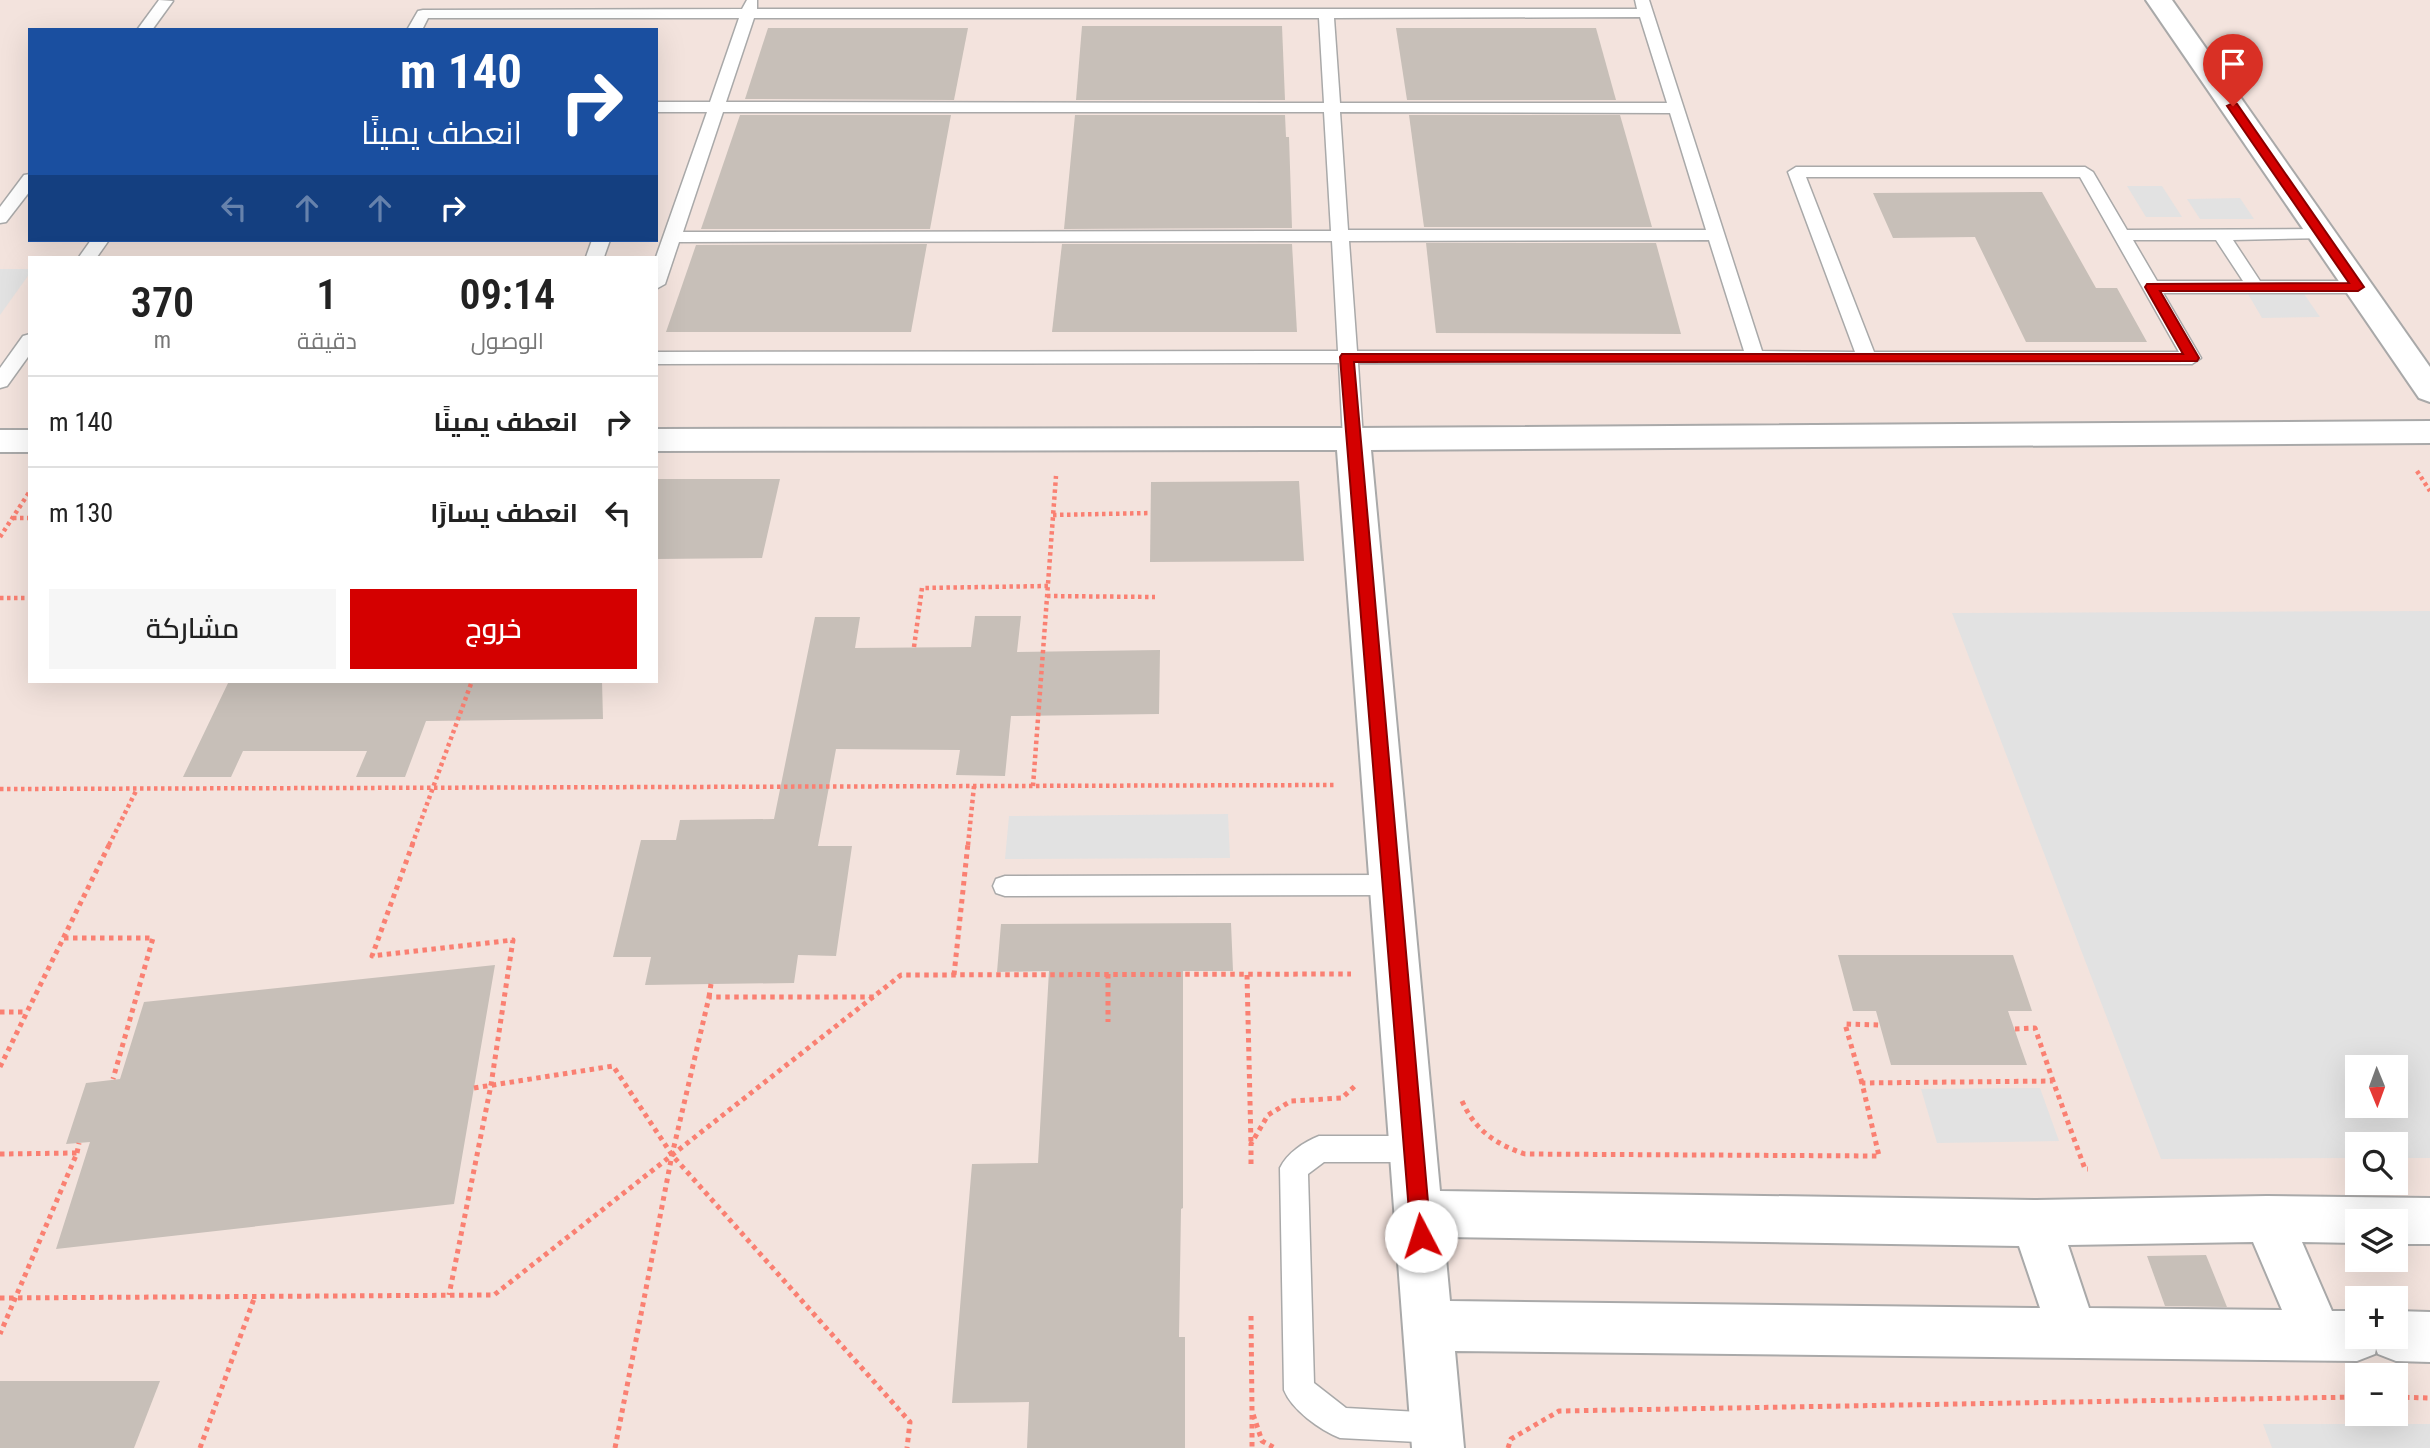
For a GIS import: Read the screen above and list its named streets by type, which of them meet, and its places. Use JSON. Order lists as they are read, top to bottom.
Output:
{
  "north": "bottom",
  "page": {
    "turn": ["140 m", "انعطف يمينًا"],
    "eta": [
      "09:14",
      "الوصول",
      "1",
      "دقيقة",
      "370",
      "m"
    ],
    "list": [
      {
        "name": "انعطف يمينًا",
        "value": "140 m"
      },
      {
        "name": "انعطف يسارًا",
        "value": "130 m"
      }
    ],
    "buttons": ["خروج", "مشاركة"],
    "map_buttons": ["+", "−"]
  }
}
